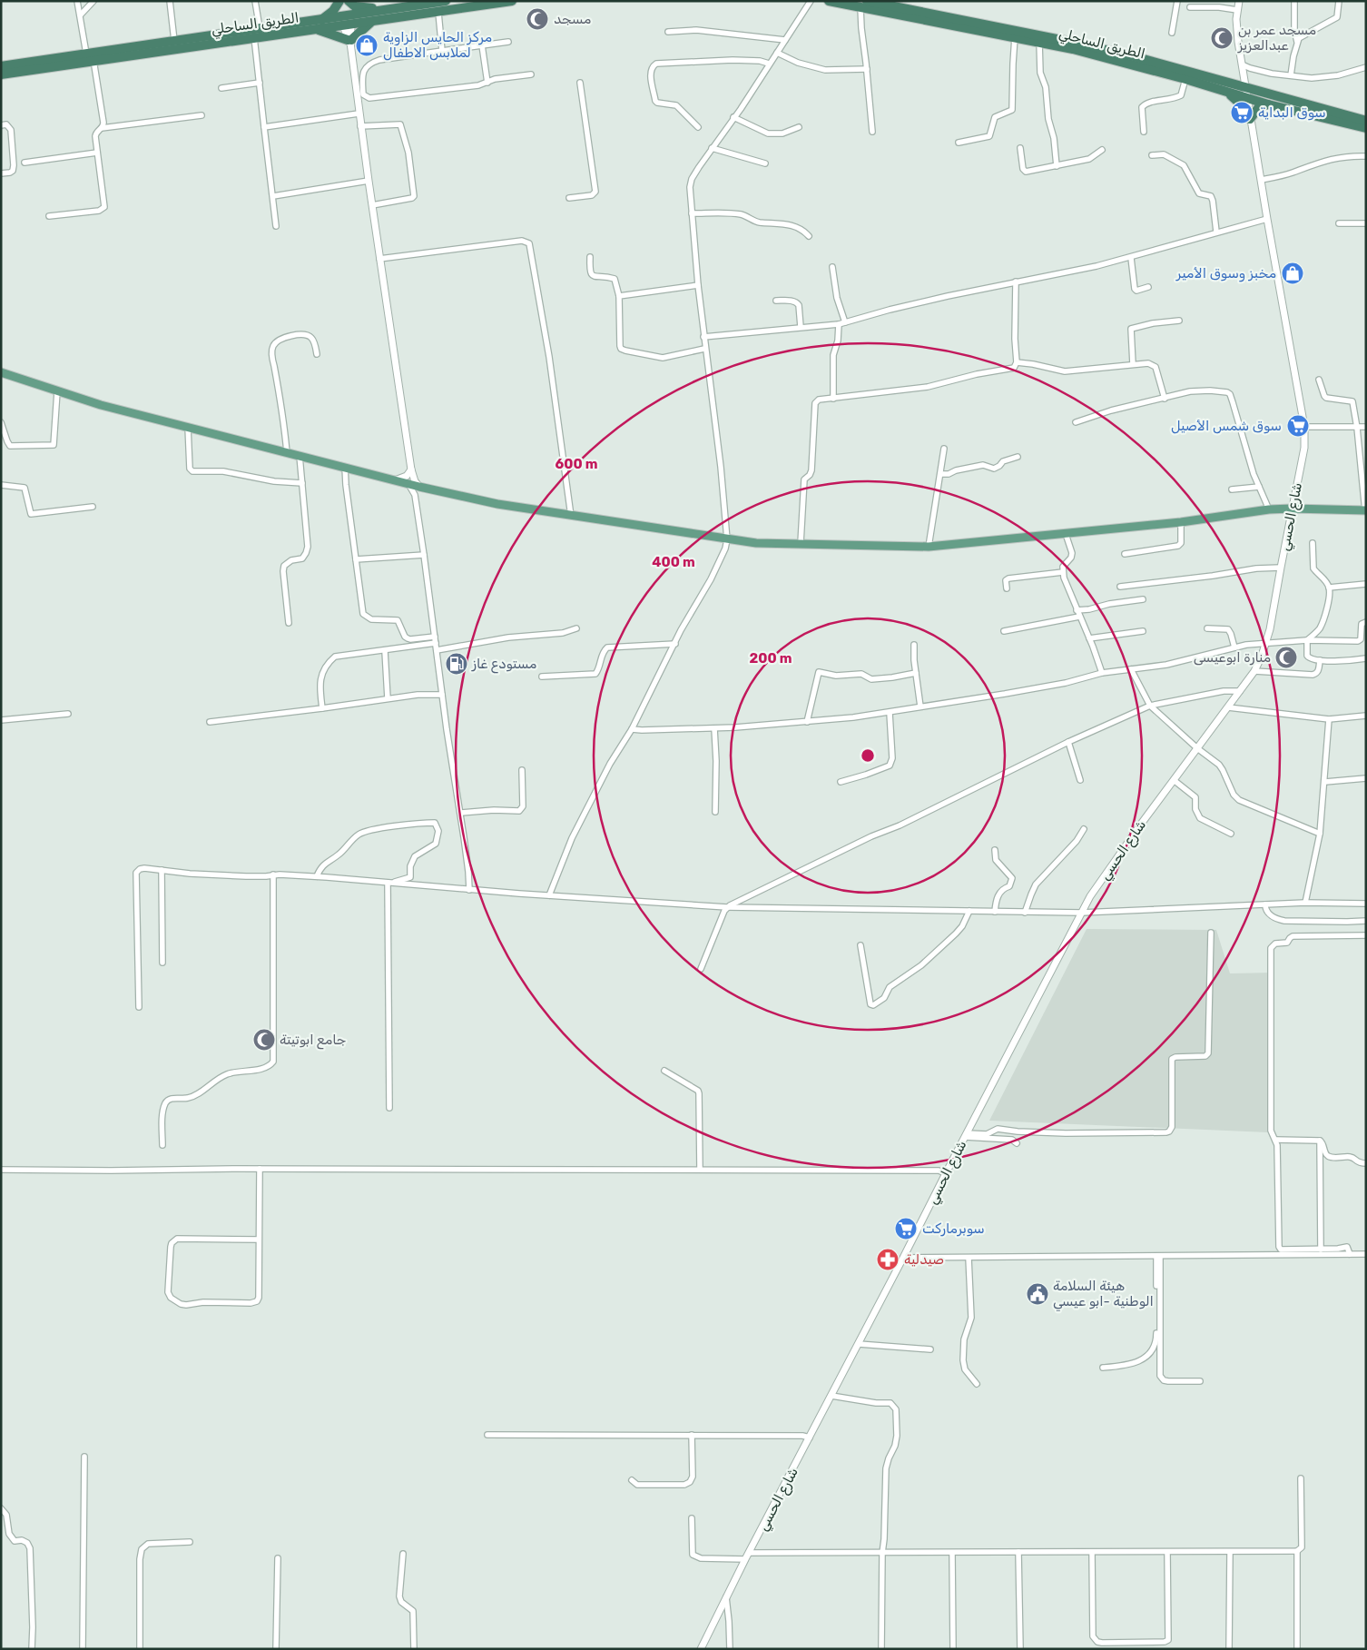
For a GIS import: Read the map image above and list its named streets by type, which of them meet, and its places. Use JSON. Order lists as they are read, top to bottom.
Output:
{
  "streets": {
    "highway": ["الطريق الساحلي"],
    "street": ["شارع الحسي"]
  },
  "crossings": [
    ["الطريق الساحلي", "شارع الحسي"]
  ],
  "places": {
    "mosque": [
      "مسجد",
      "مسجد عمر بن عبدالعزيز",
      "منارة ابوعيسى",
      "جامع ابوتيتة"
    ],
    "shop": ["مركز الحايس الزاوية لملابس الاطفال", "مخبز وسوق الأمير"],
    "supermarket": ["سوق البداية", "سوق شمس الأصيل", "سوبرماركت"],
    "fuel station": ["مستودع غاز"],
    "pharmacy": ["صيدلية"],
    "public building": ["هيئة السلامة الوطنية -ابو عيسي"]
  },
  "rings": ["600 m", "400 m", "200 m"]
}
